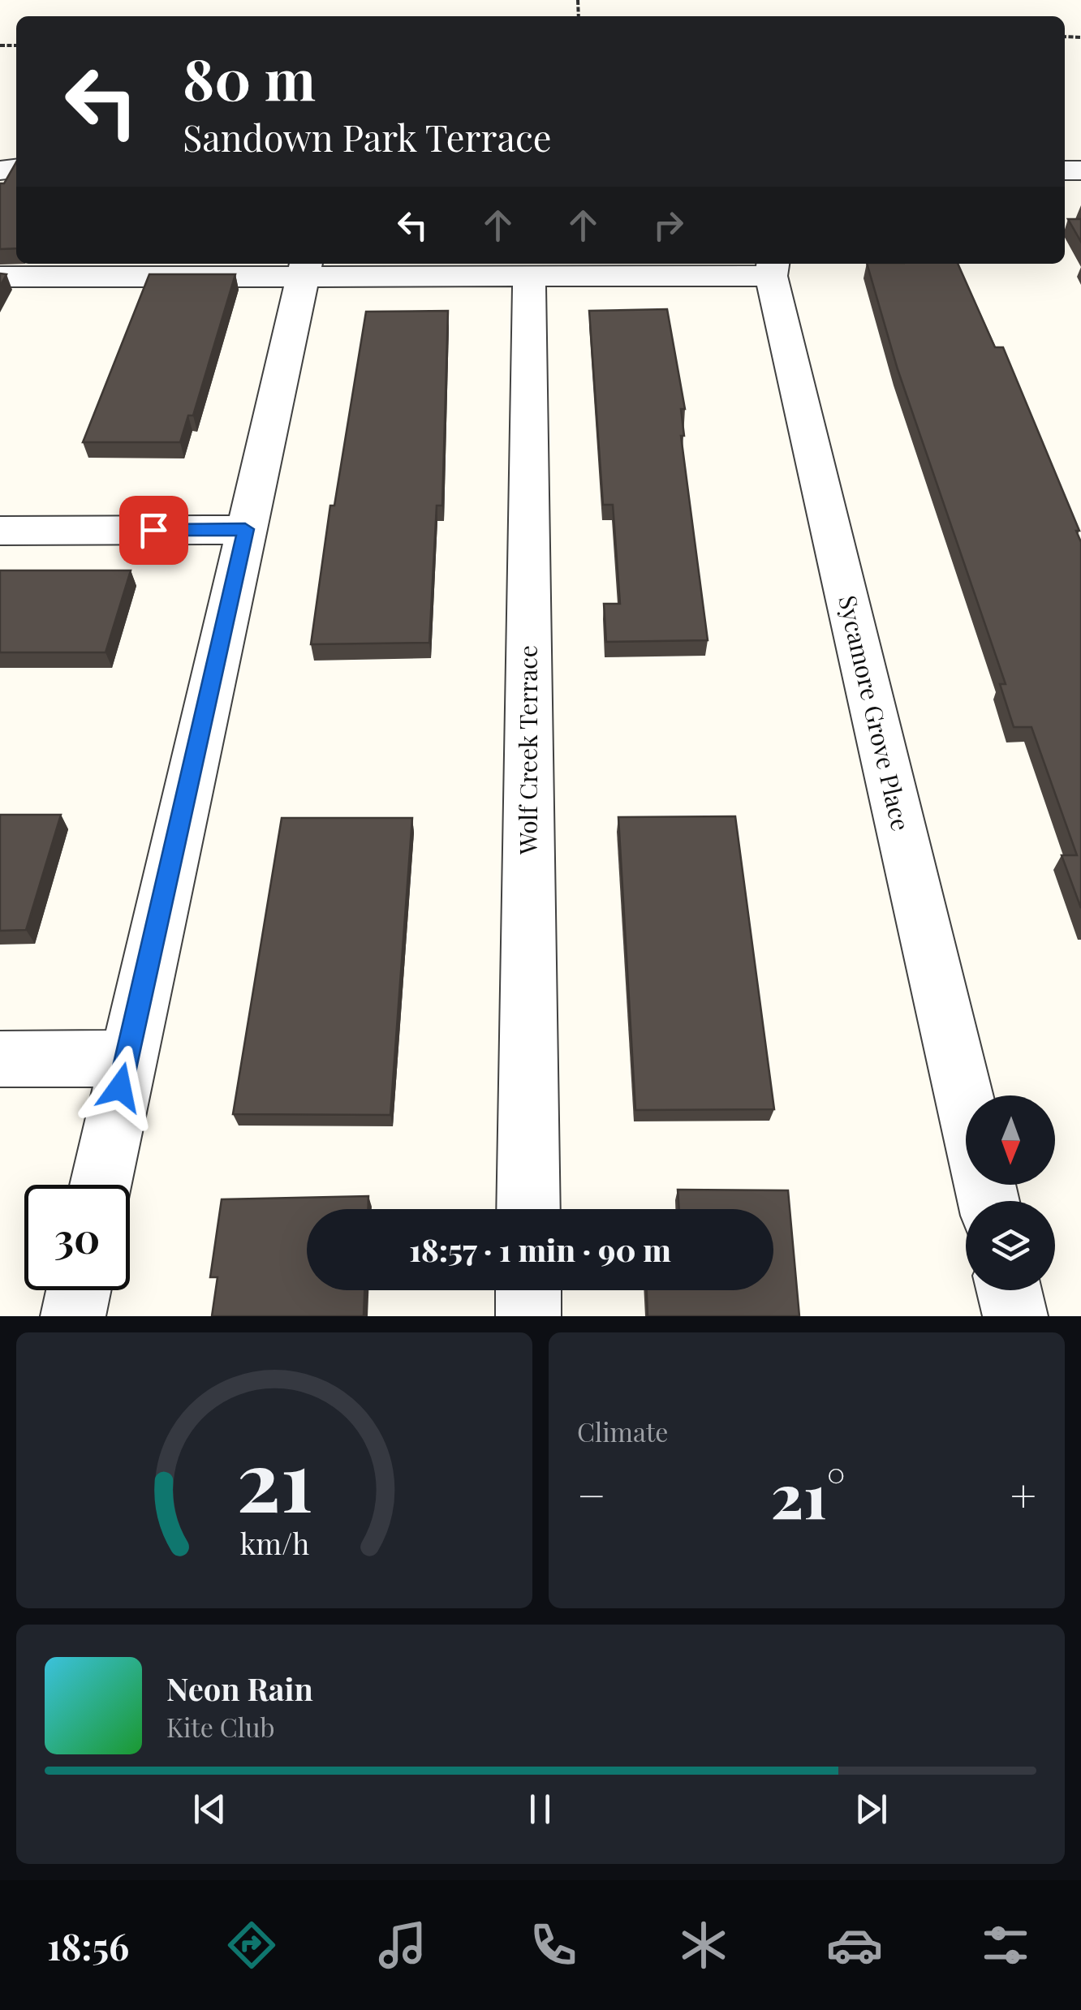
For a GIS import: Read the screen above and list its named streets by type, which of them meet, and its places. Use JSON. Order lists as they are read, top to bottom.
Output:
{
  "streets": {
    "street": ["Sycamore Grove Place", "Wolf Creek Terrace"]
  },
  "north": "bottom",
  "page": {
    "turn": ["80 m", "Sandown Park Terrace"],
    "limit": "30",
    "trip": "18:57 · 1 min · 90 m",
    "tile": "Climate",
    "heat": ["−", "21°", "+"],
    "song": ["Neon Rain", "Kite Club"],
    "tabs": "18:56",
    "gauge": ["21", "km/h"]
  }
}
